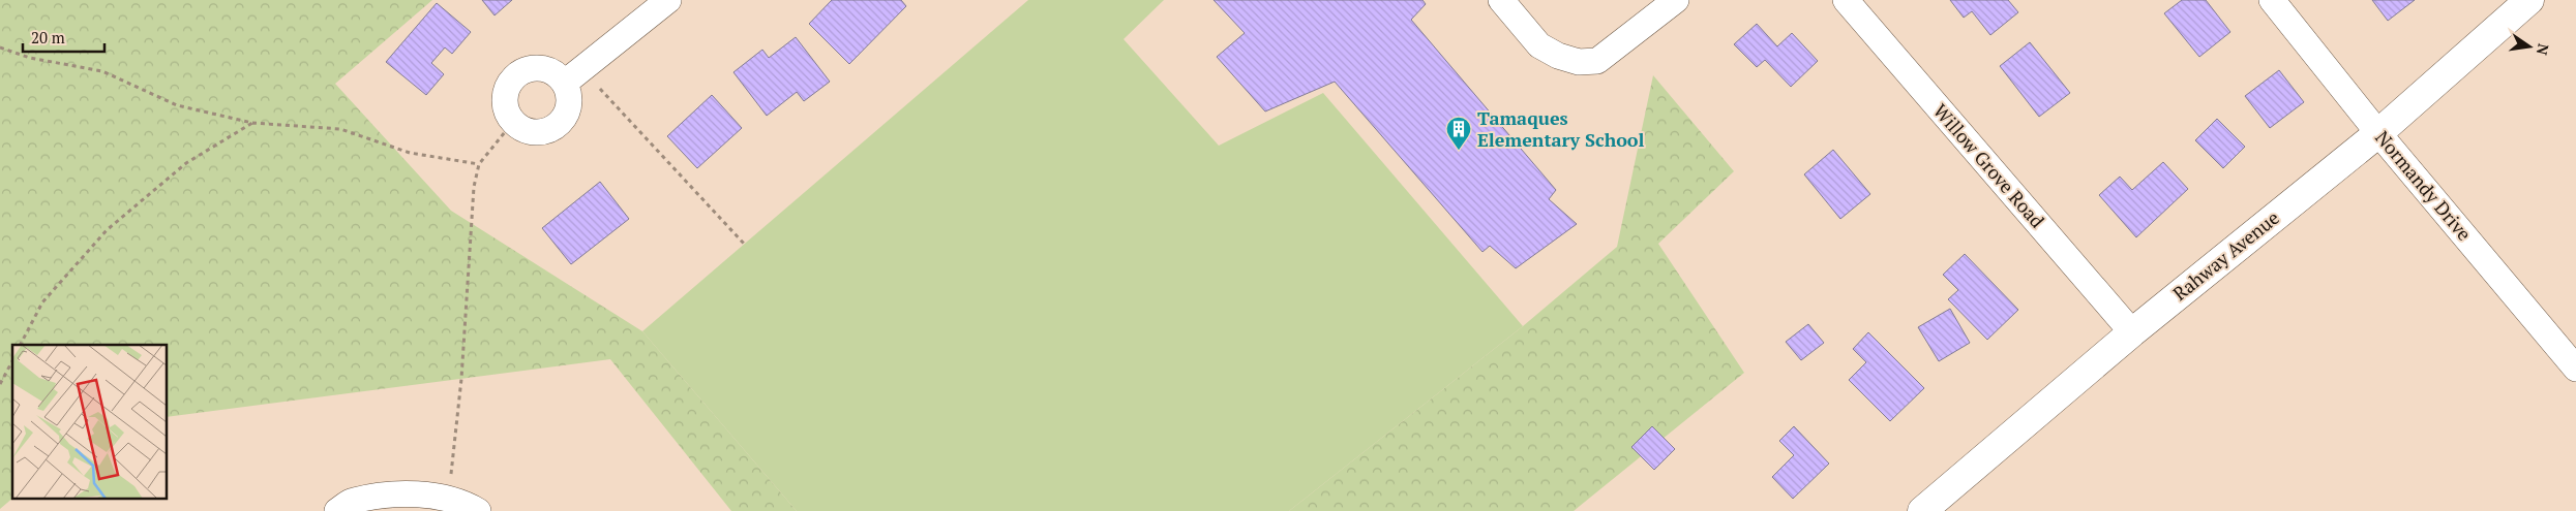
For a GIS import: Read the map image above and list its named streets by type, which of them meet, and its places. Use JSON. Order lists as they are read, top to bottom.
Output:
{
  "streets": {
    "street": ["Willow Grove Road", "Normandy Drive", "Rahway Avenue"]
  },
  "crossings": [
    ["Willow Grove Road", "Rahway Avenue"],
    ["Normandy Drive", "Rahway Avenue"]
  ],
  "places": {
    "building": ["Tamaques Elementary School"]
  },
  "scale_bar": "20 m",
  "north": "right"
}
